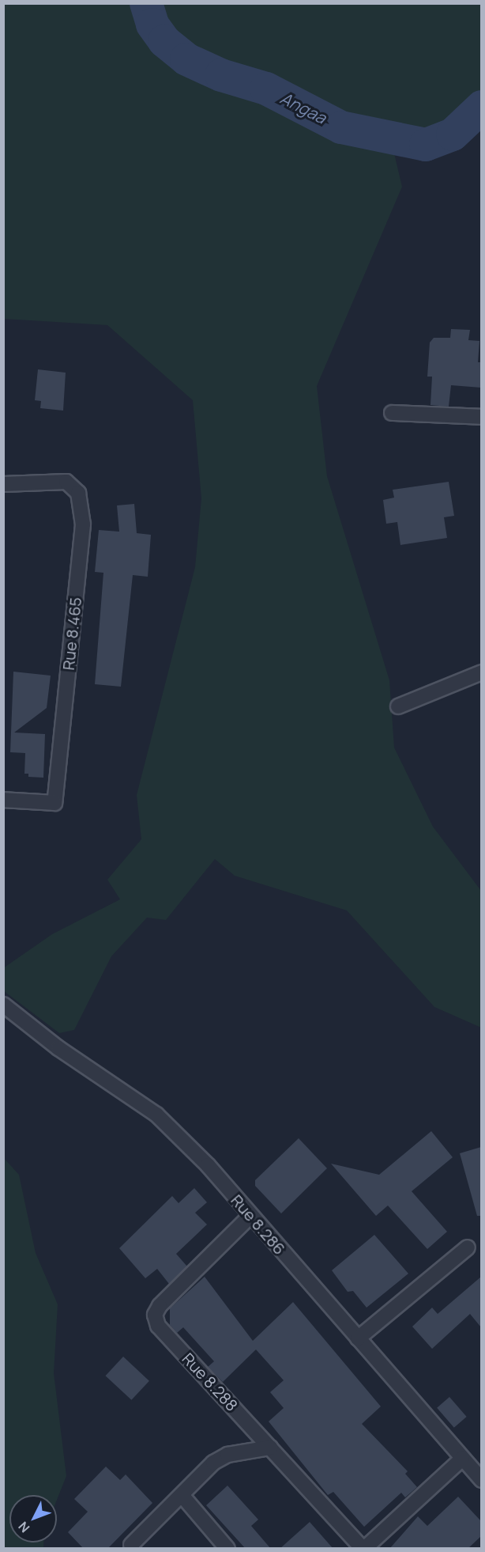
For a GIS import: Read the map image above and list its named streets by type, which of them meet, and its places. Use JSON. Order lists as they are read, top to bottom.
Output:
{
  "streets": {
    "street": ["Rue 8.465", "Rue 8.286", "Rue 8.288"]
  },
  "crossings": [
    ["Rue 8.286", "Rue 8.288"]
  ],
  "water": ["Angaa"],
  "north": "bottom left"
}
